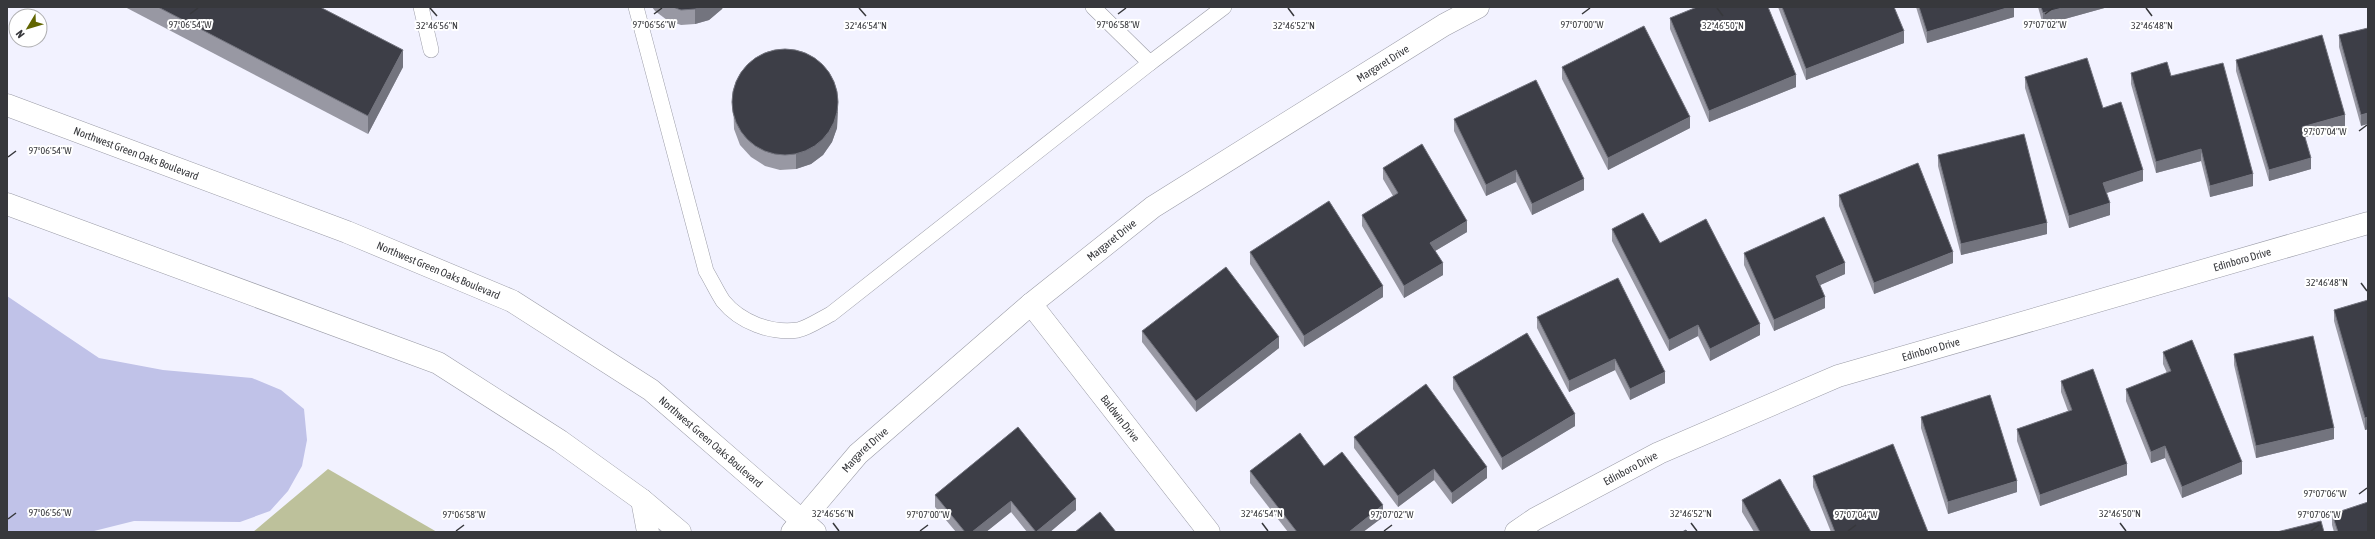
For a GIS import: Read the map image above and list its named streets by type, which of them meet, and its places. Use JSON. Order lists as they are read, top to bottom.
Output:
{
  "streets": {
    "street": [
      "Margaret Drive",
      "Northwest Green Oaks Boulevard",
      "Edinboro Drive",
      "Baldwin Drive"
    ]
  },
  "crossings": [
    ["Margaret Drive", "Northwest Green Oaks Boulevard"],
    ["Margaret Drive", "Baldwin Drive"]
  ],
  "north": "bottom left",
  "coordinates": [
    "97°06'54\"W",
    "97°06'58\"W",
    "97°07'00\"W",
    "97°07'02\"W",
    "97°06'56\"W",
    "32°46'56\"N",
    "32°46'54\"N",
    "32°46'52\"N",
    "32°46'50\"N",
    "32°46'48\"N",
    "97°07'04\"W",
    "97°07'06\"W"
  ]
}
